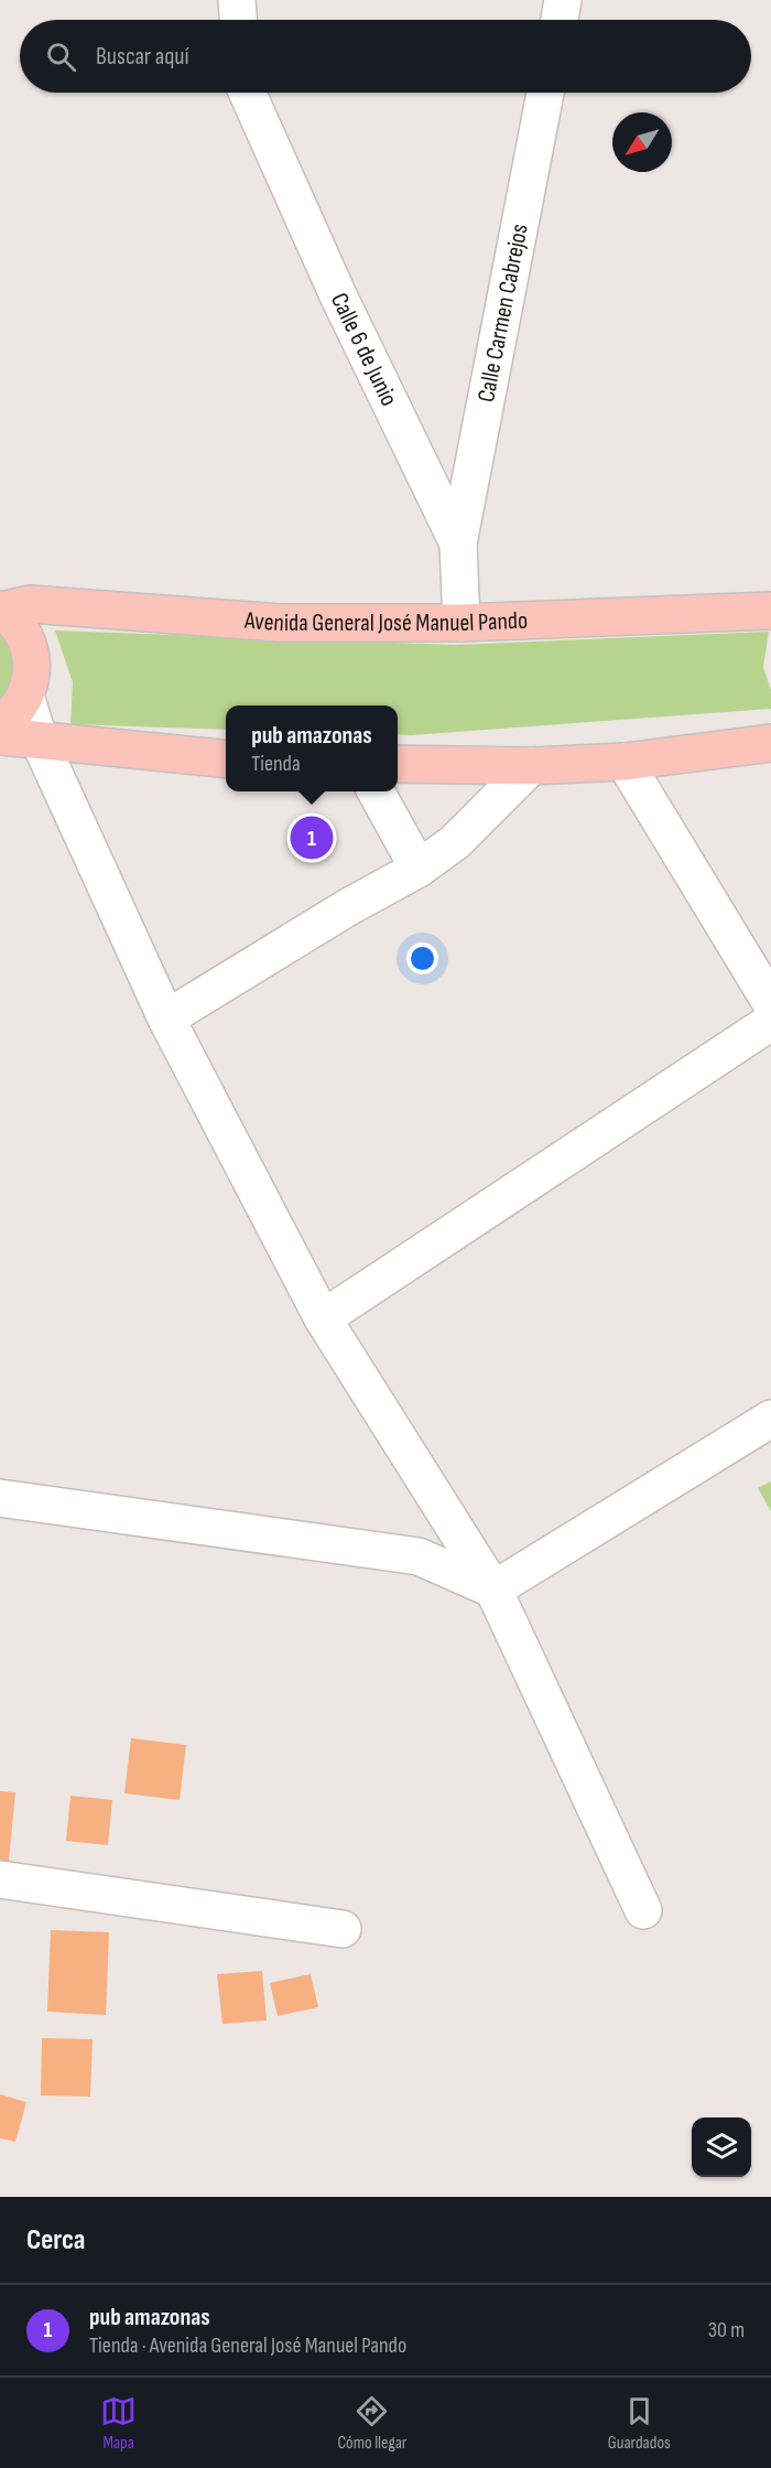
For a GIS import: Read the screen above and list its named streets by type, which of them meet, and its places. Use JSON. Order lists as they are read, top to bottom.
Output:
{
  "streets": {
    "main road": ["Avenida General José Manuel Pando"],
    "street": ["Calle Carmen Cabrejos", "Calle 6 de Junio"]
  },
  "crossings": [
    ["Calle Carmen Cabrejos", "Calle 6 de Junio"],
    ["Calle 6 de Junio", "Avenida General José Manuel Pando"]
  ],
  "north": "bottom left",
  "page": {
    "search": "Buscar aquí",
    "popup": ["pub amazonas", "Tienda"],
    "pins": "1",
    "heading": "Cerca",
    "list": [
      {
        "mark": "1",
        "name": "pub amazonas",
        "note": "Tienda · Avenida General José Manuel Pando",
        "value": "30 m"
      }
    ],
    "nav": ["Mapa", "Cómo llegar", "Guardados"]
  }
}
